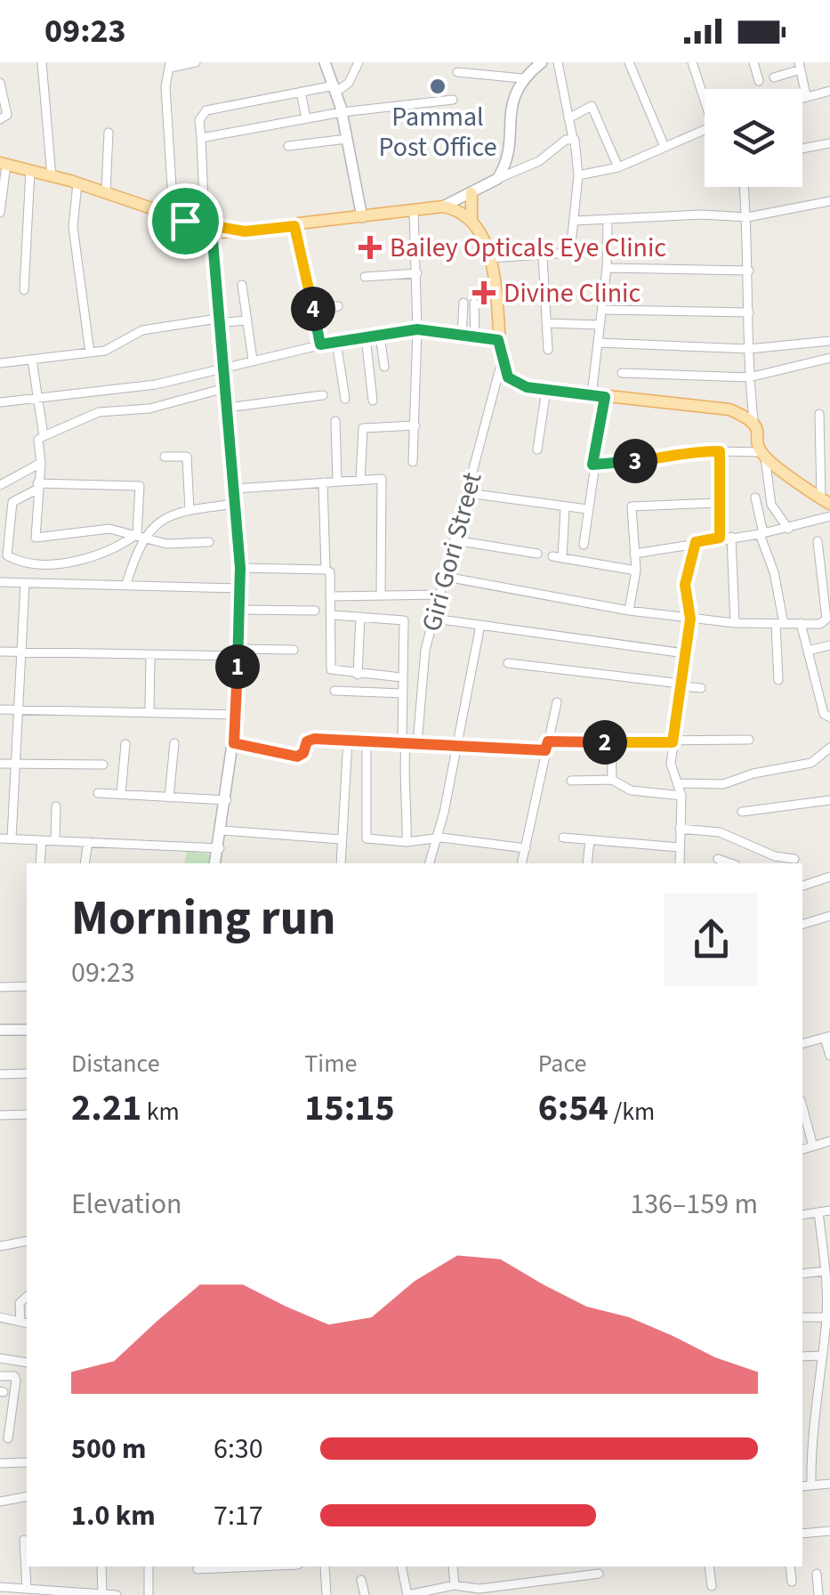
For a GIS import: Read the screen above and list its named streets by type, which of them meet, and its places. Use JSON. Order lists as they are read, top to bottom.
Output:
{
  "streets": {
    "street": ["Giri Gori Street"]
  },
  "places": {
    "other": ["Pammal Post Office"],
    "health": ["Bailey Opticals Eye Clinic", "Divine Clinic"]
  },
  "page": {
    "status": "09:23",
    "pins": [
      "4",
      "3",
      "1",
      "2"
    ],
    "heading": ["Morning run", "09:23"],
    "stats": [
      ["Distance", "2.21 km"],
      ["Time", "15:15"],
      ["Pace", "6:54 /km"]
    ],
    "chart": ["Elevation", "136–159 m"],
    "list": [
      {
        "name": "500 m",
        "note": "6:30"
      },
      {
        "name": "1.0 km",
        "note": "7:17"
      }
    ]
  }
}
